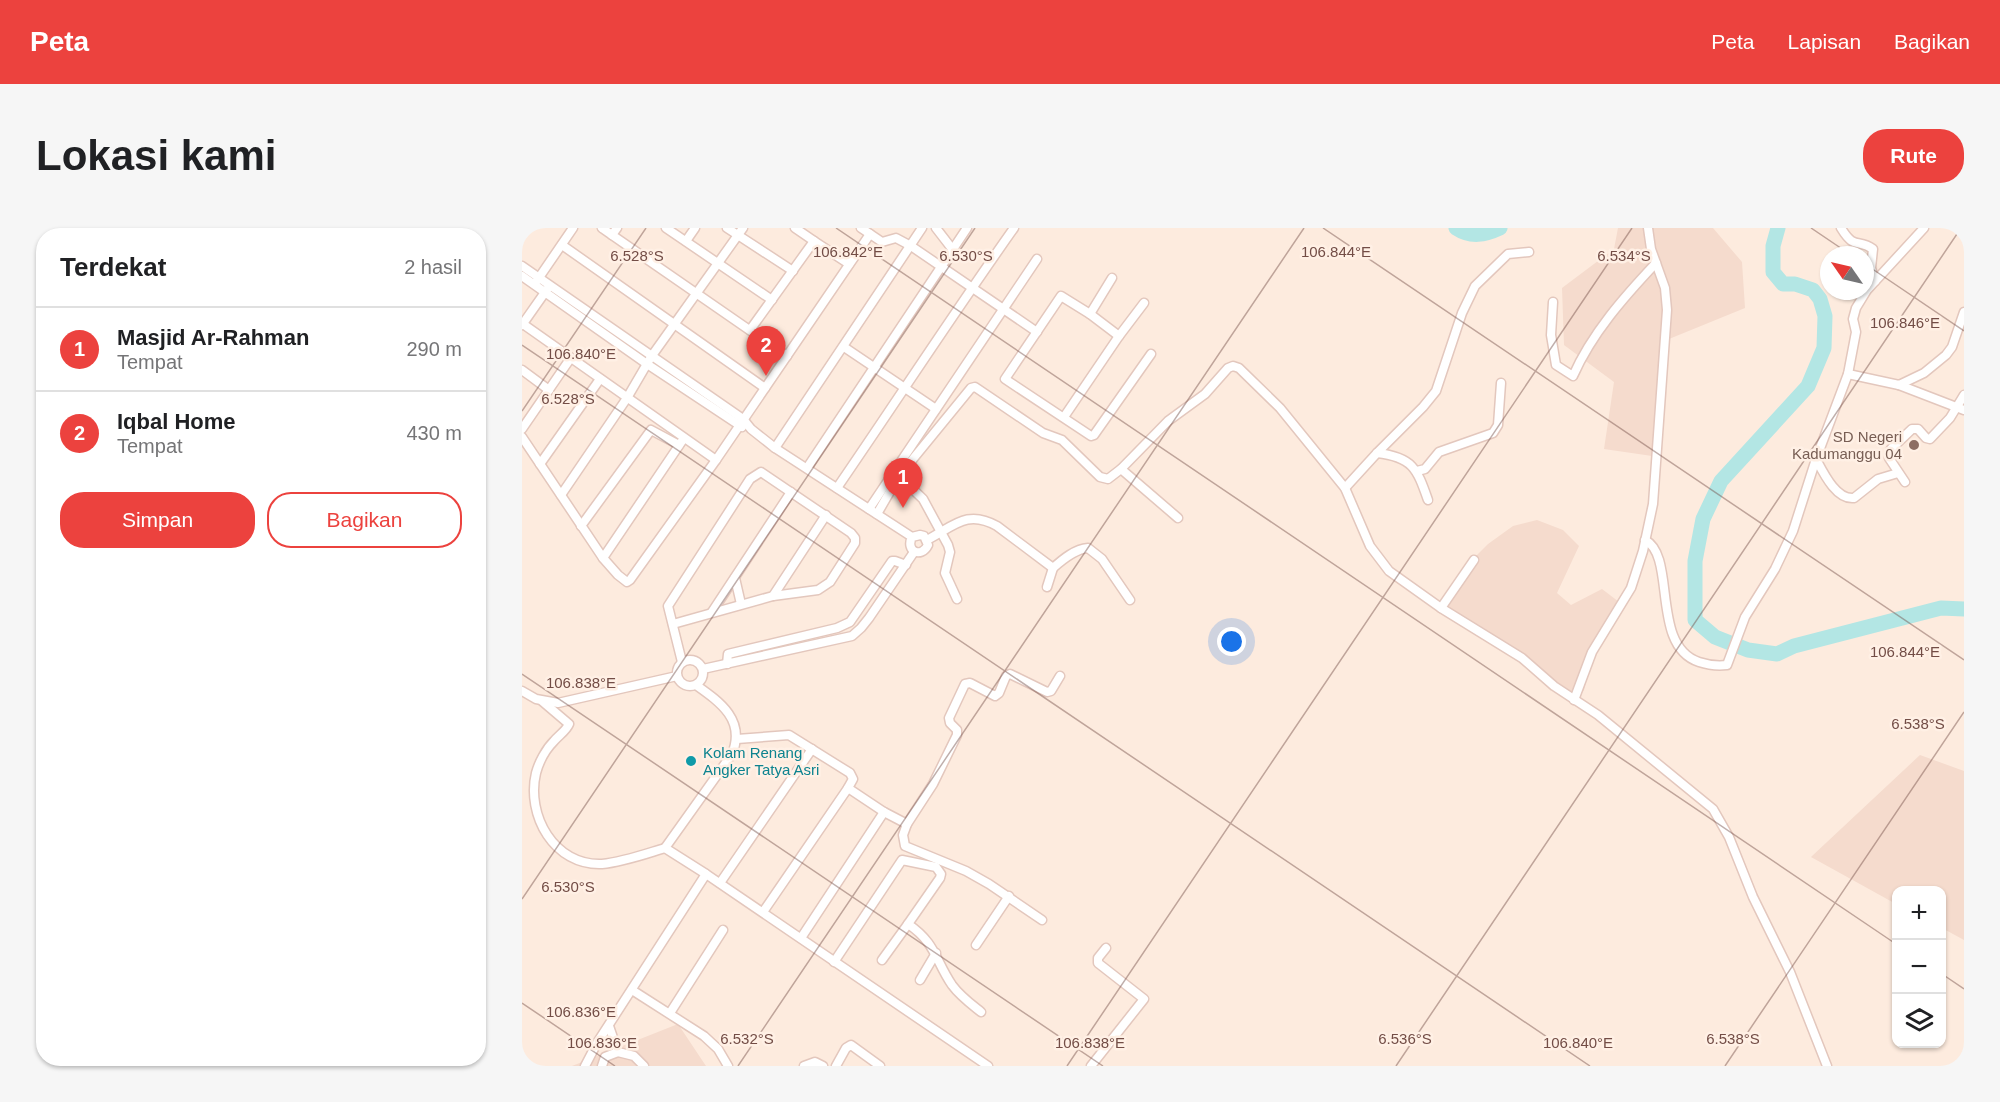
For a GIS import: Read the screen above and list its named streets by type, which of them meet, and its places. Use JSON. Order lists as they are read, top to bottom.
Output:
{
  "places": ["SD Negeri Kadumanggu 04", "Kolam Renang Angker Tatya Asri"],
  "north": "top left",
  "page": {
    "header": "Peta",
    "nav": ["Peta", "Lapisan", "Bagikan"],
    "buttons": [
      "Rute",
      ["Simpan", "Bagikan"]
    ],
    "title": "Lokasi kami",
    "heading": ["Terdekat", "2 hasil"],
    "list": [
      {
        "mark": "1",
        "name": "Masjid Ar-Rahman",
        "note": "Tempat",
        "value": "290 m"
      },
      {
        "mark": "2",
        "name": "Iqbal Home",
        "note": "Tempat",
        "value": "430 m"
      }
    ],
    "pins": ["2", "1"],
    "map_buttons": ["+", "−"]
  },
  "coordinates": [
    "106.842°E",
    "106.844°E",
    "6.528°S",
    "6.530°S",
    "6.534°S",
    "106.846°E",
    "106.840°E",
    "106.838°E",
    "6.538°S",
    "106.836°E",
    "6.532°S",
    "6.536°S"
  ]
}
